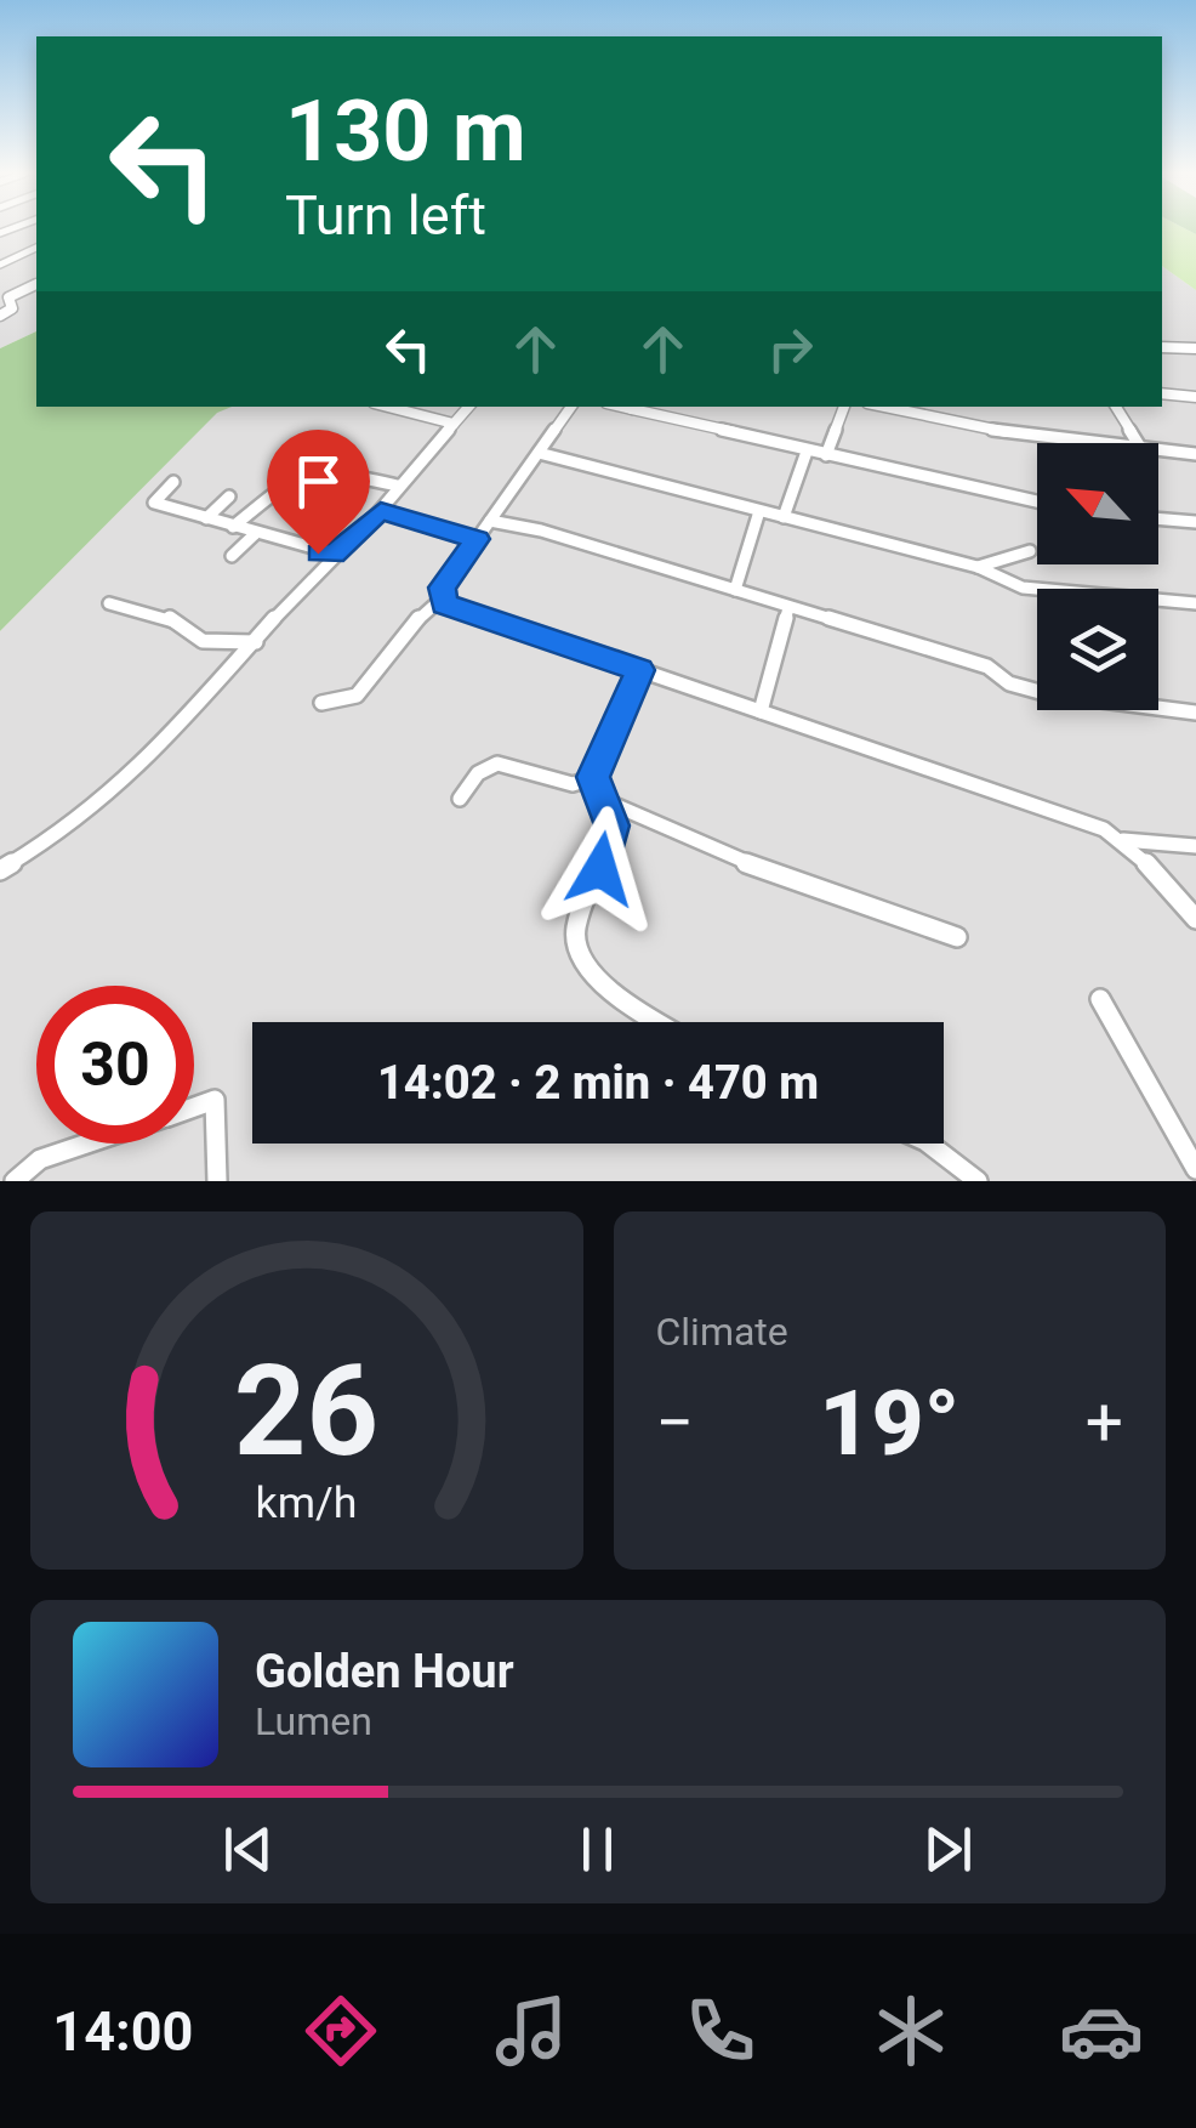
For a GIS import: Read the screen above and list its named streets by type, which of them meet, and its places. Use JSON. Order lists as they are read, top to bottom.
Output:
{
  "north": "top left",
  "page": {
    "turn": ["130 m", "Turn left"],
    "limit": "30",
    "trip": "14:02 · 2 min · 470 m",
    "tile": "Climate",
    "heat": ["−", "19°", "+"],
    "song": ["Golden Hour", "Lumen"],
    "tabs": "14:00",
    "gauge": ["26", "km/h"]
  }
}
